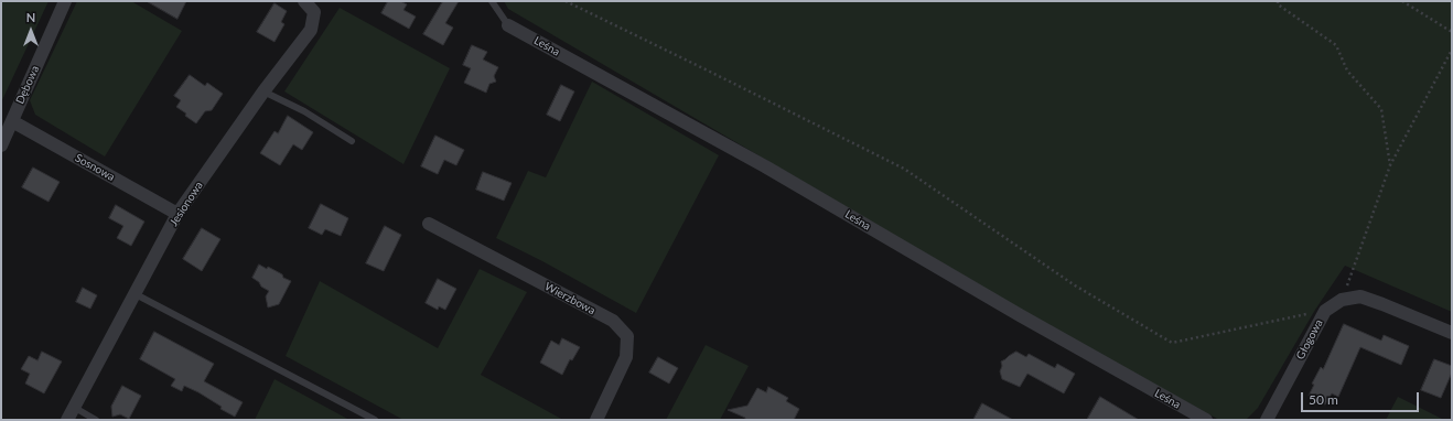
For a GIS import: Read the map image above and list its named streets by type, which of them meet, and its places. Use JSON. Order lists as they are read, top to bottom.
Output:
{
  "streets": {
    "street": [
      "Leśna",
      "Dębowa",
      "Sosnowa",
      "Jesionowa",
      "Wierzbowa",
      "Głogowa"
    ]
  },
  "crossings": [
    ["Dębowa", "Sosnowa"],
    ["Sosnowa", "Jesionowa"]
  ],
  "scale_bar": "50 m",
  "north": "top"
}
